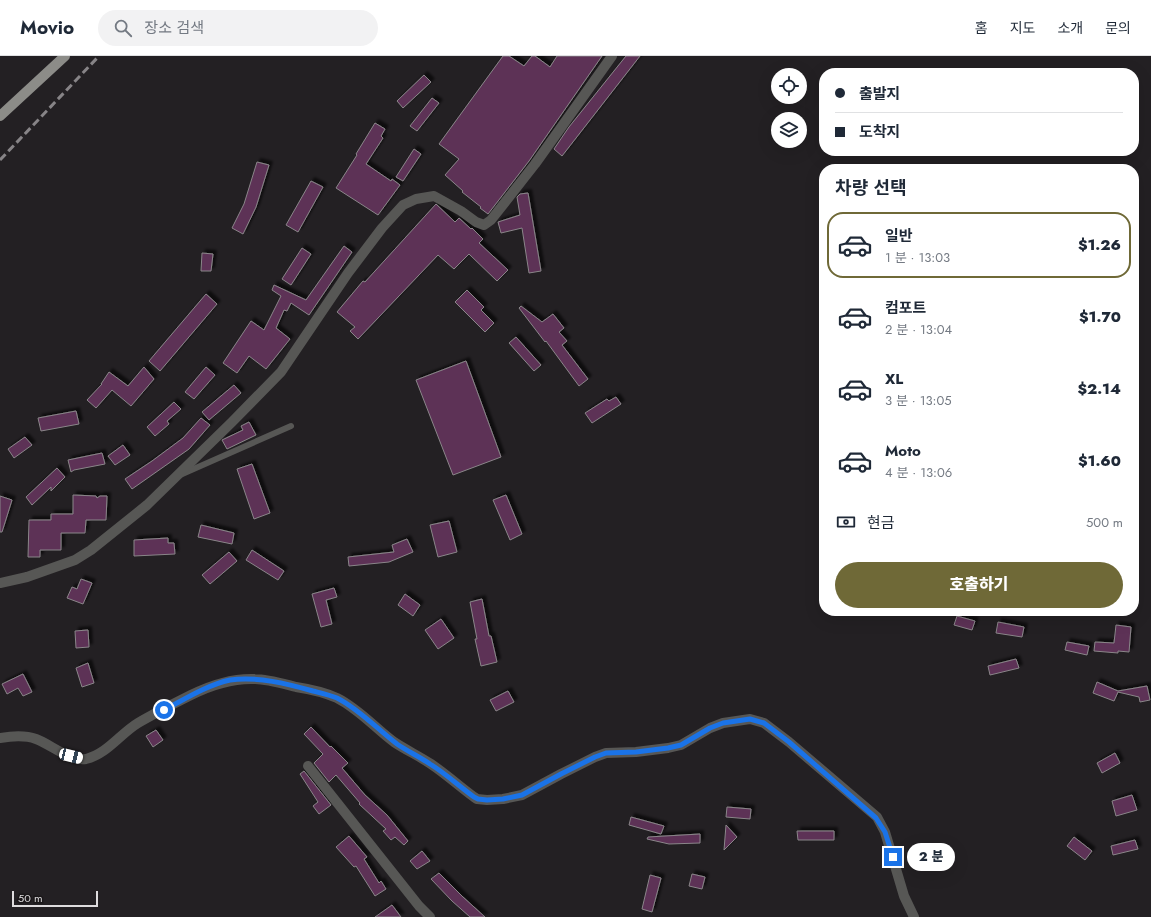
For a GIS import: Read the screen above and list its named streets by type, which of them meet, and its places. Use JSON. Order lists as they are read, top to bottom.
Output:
{
  "scale_bar": "50 m",
  "page": {
    "header": "Movio",
    "search": "장소 검색",
    "nav": [
      "홈",
      "지도",
      "소개",
      "문의"
    ],
    "banner": ["출발지", "도착지"],
    "heading": "차량 선택",
    "list": [
      {
        "name": "일반",
        "note": "1 분 · 13:03",
        "value": "$1.26"
      },
      {
        "name": "컴포트",
        "note": "2 분 · 13:04",
        "value": "$1.70"
      },
      {
        "name": "XL",
        "note": "3 분 · 13:05",
        "value": "$2.14"
      },
      {
        "name": "Moto",
        "note": "4 분 · 13:06",
        "value": "$1.60"
      }
    ],
    "pay": ["현금", "500 m"],
    "buttons": "호출하기",
    "bubble": "2 분",
    "scale": "50 m"
  }
}
